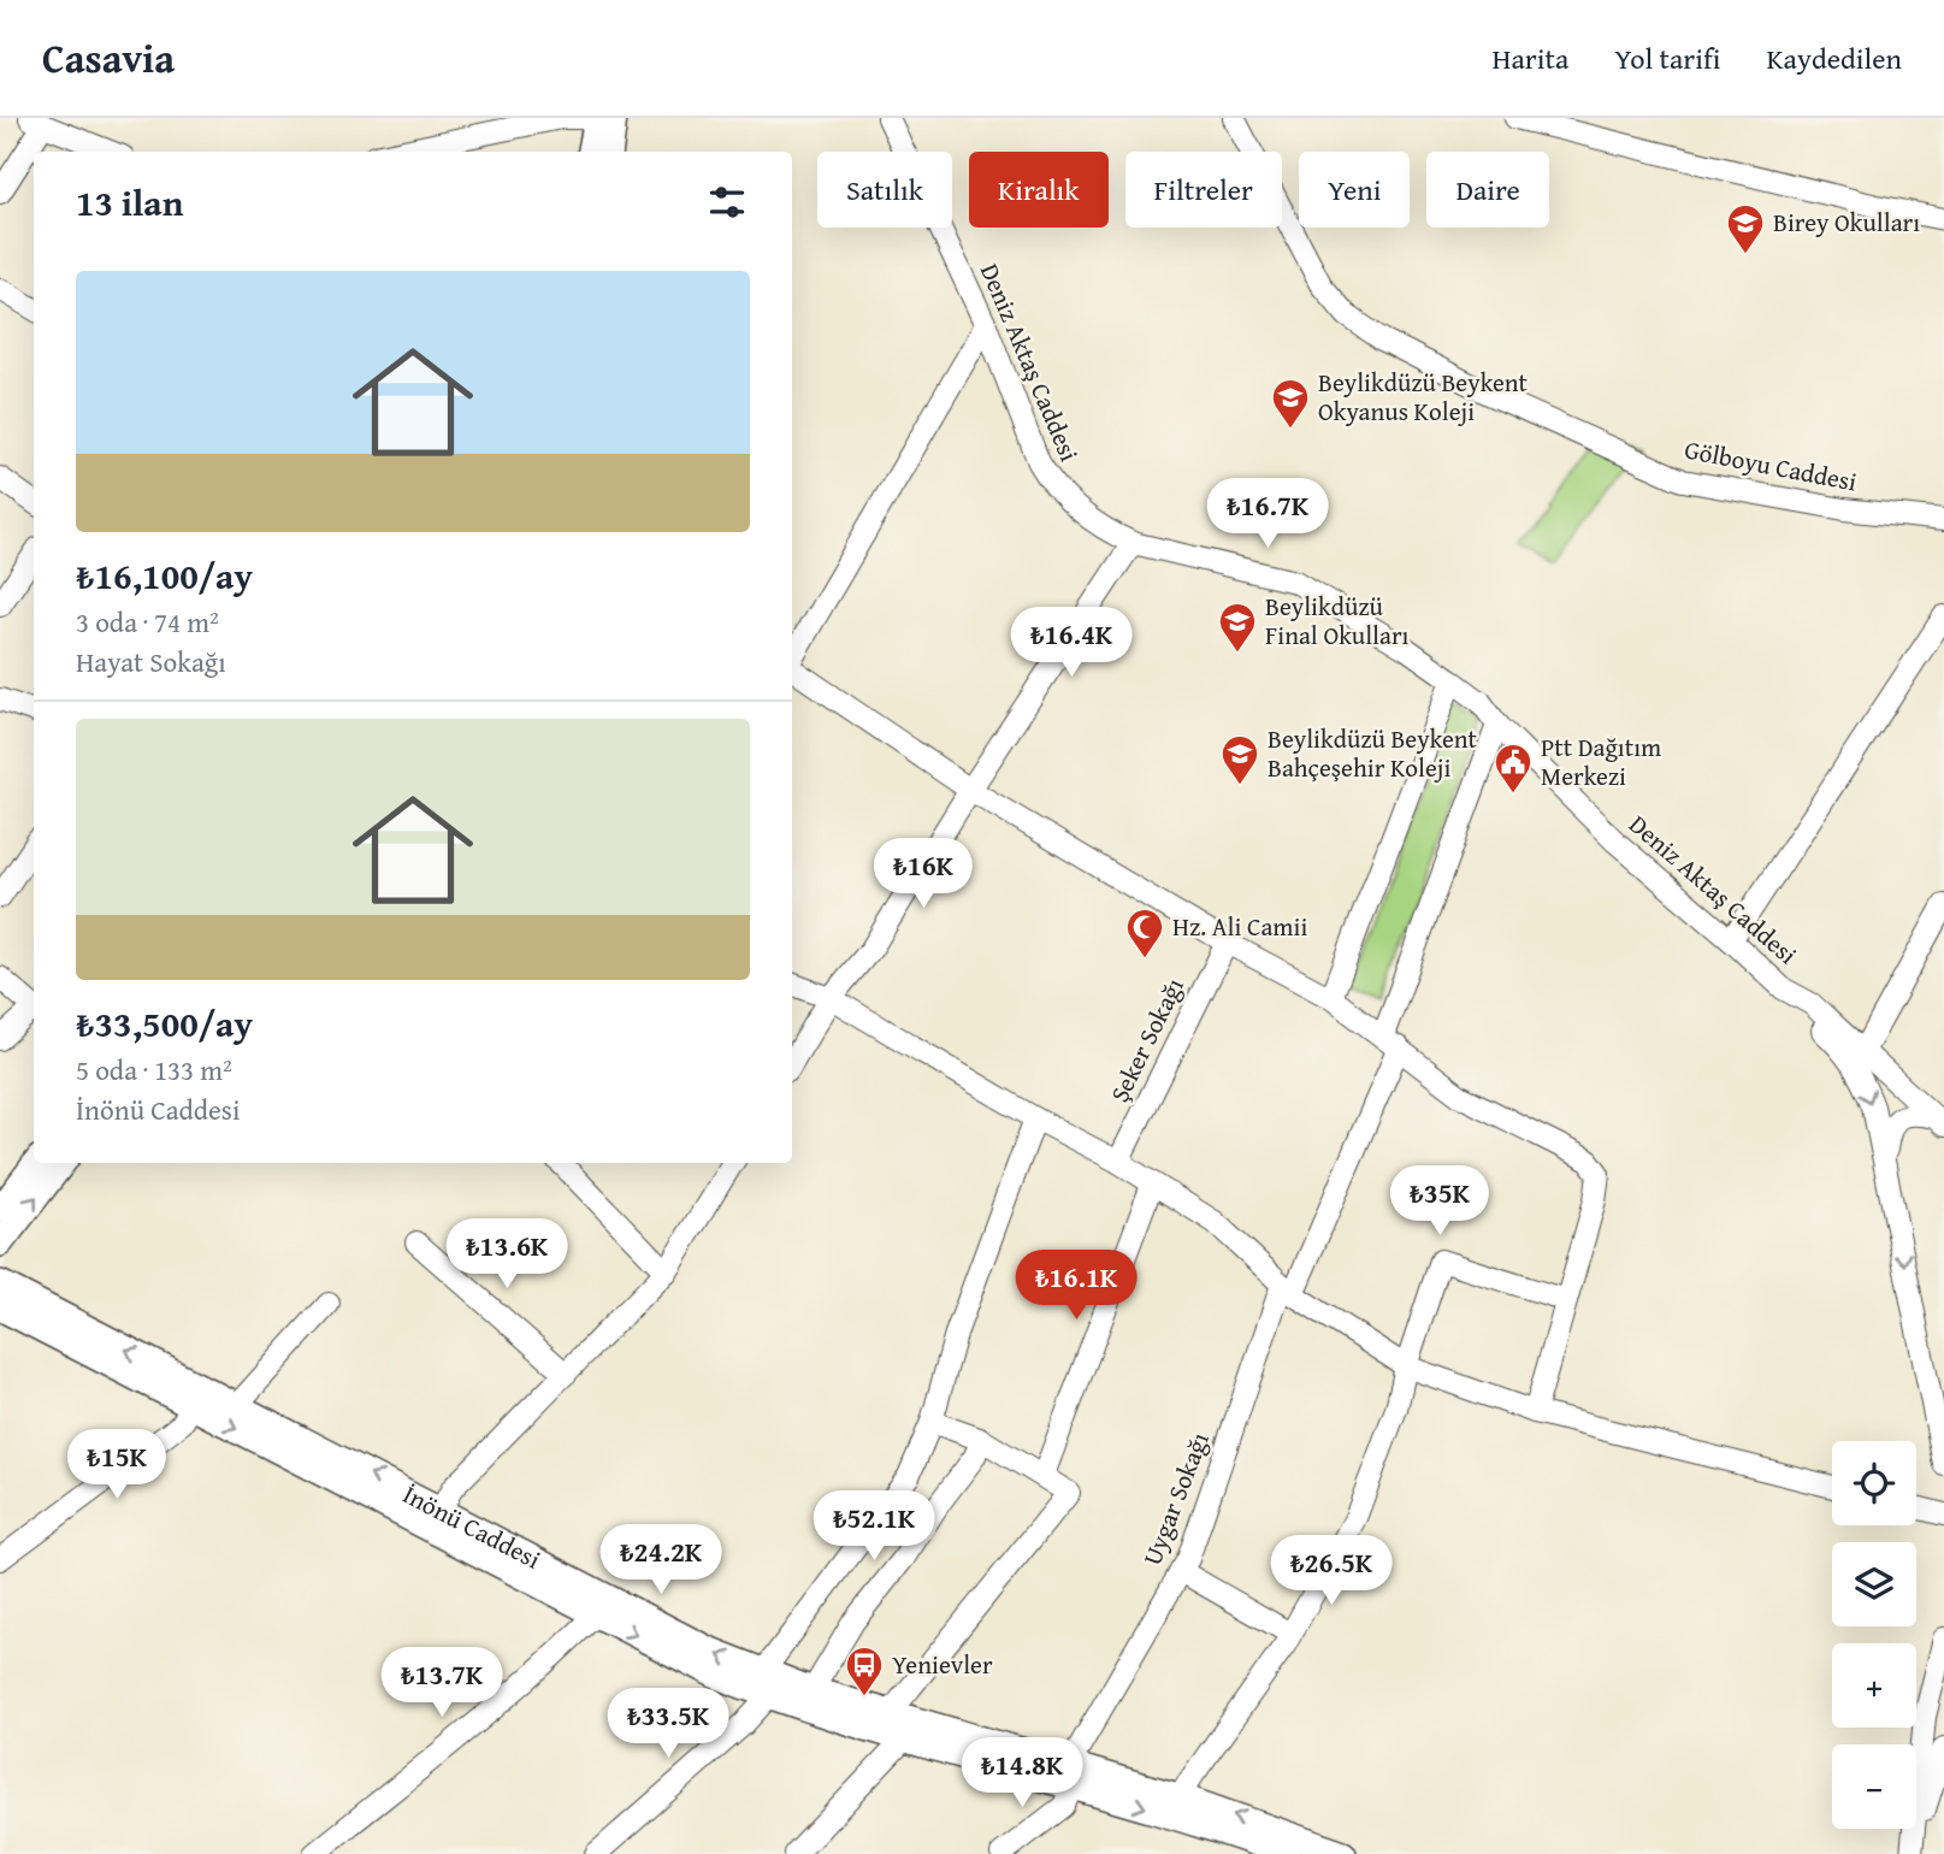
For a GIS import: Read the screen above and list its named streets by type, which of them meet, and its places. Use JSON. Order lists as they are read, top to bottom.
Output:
{
  "streets": {
    "main road": ["İnönü Caddesi"],
    "street": [
      "Deniz Aktaş Caddesi",
      "Gölboyu Caddesi",
      "Şeker Sokağı",
      "Uygar Sokağı"
    ]
  },
  "crossings": [
    ["Deniz Aktaş Caddesi", "Uygar Sokağı"]
  ],
  "places": {
    "school or university": [
      "Birey Okulları",
      "Beylikdüzü Beykent Okyanus Koleji",
      "Beylikdüzü Final Okulları",
      "Beylikdüzü Beykent Bahçeşehir Koleji"
    ],
    "public building": ["Ptt Dağıtım Merkezi"],
    "mosque": ["Hz. Ali Camii"],
    "bus stop": ["Yenievler"]
  },
  "page": {
    "header": "Casavia",
    "nav": ["Harita", "Yol tarifi", "Kaydedilen"],
    "chip": [
      "Satılık",
      "Kiralık",
      "Filtreler",
      "Yeni",
      "Daire"
    ],
    "heading": "13 ilan",
    "list": [
      {
        "name": "₺16,100/ay",
        "note": "3 oda · 74 m² · Hayat Sokağı"
      },
      {
        "name": "₺33,500/ay",
        "note": "5 oda · 133 m² · İnönü Caddesi"
      }
    ],
    "price": [
      "₺16.7K",
      "₺16.4K",
      "₺16K",
      "₺35K",
      "₺13.6K",
      "₺16.1K",
      "₺15K",
      "₺52.1K",
      "₺24.2K",
      "₺26.5K",
      "₺13.7K",
      "₺33.5K",
      "₺14.8K"
    ],
    "map_buttons": ["+", "−"]
  }
}
